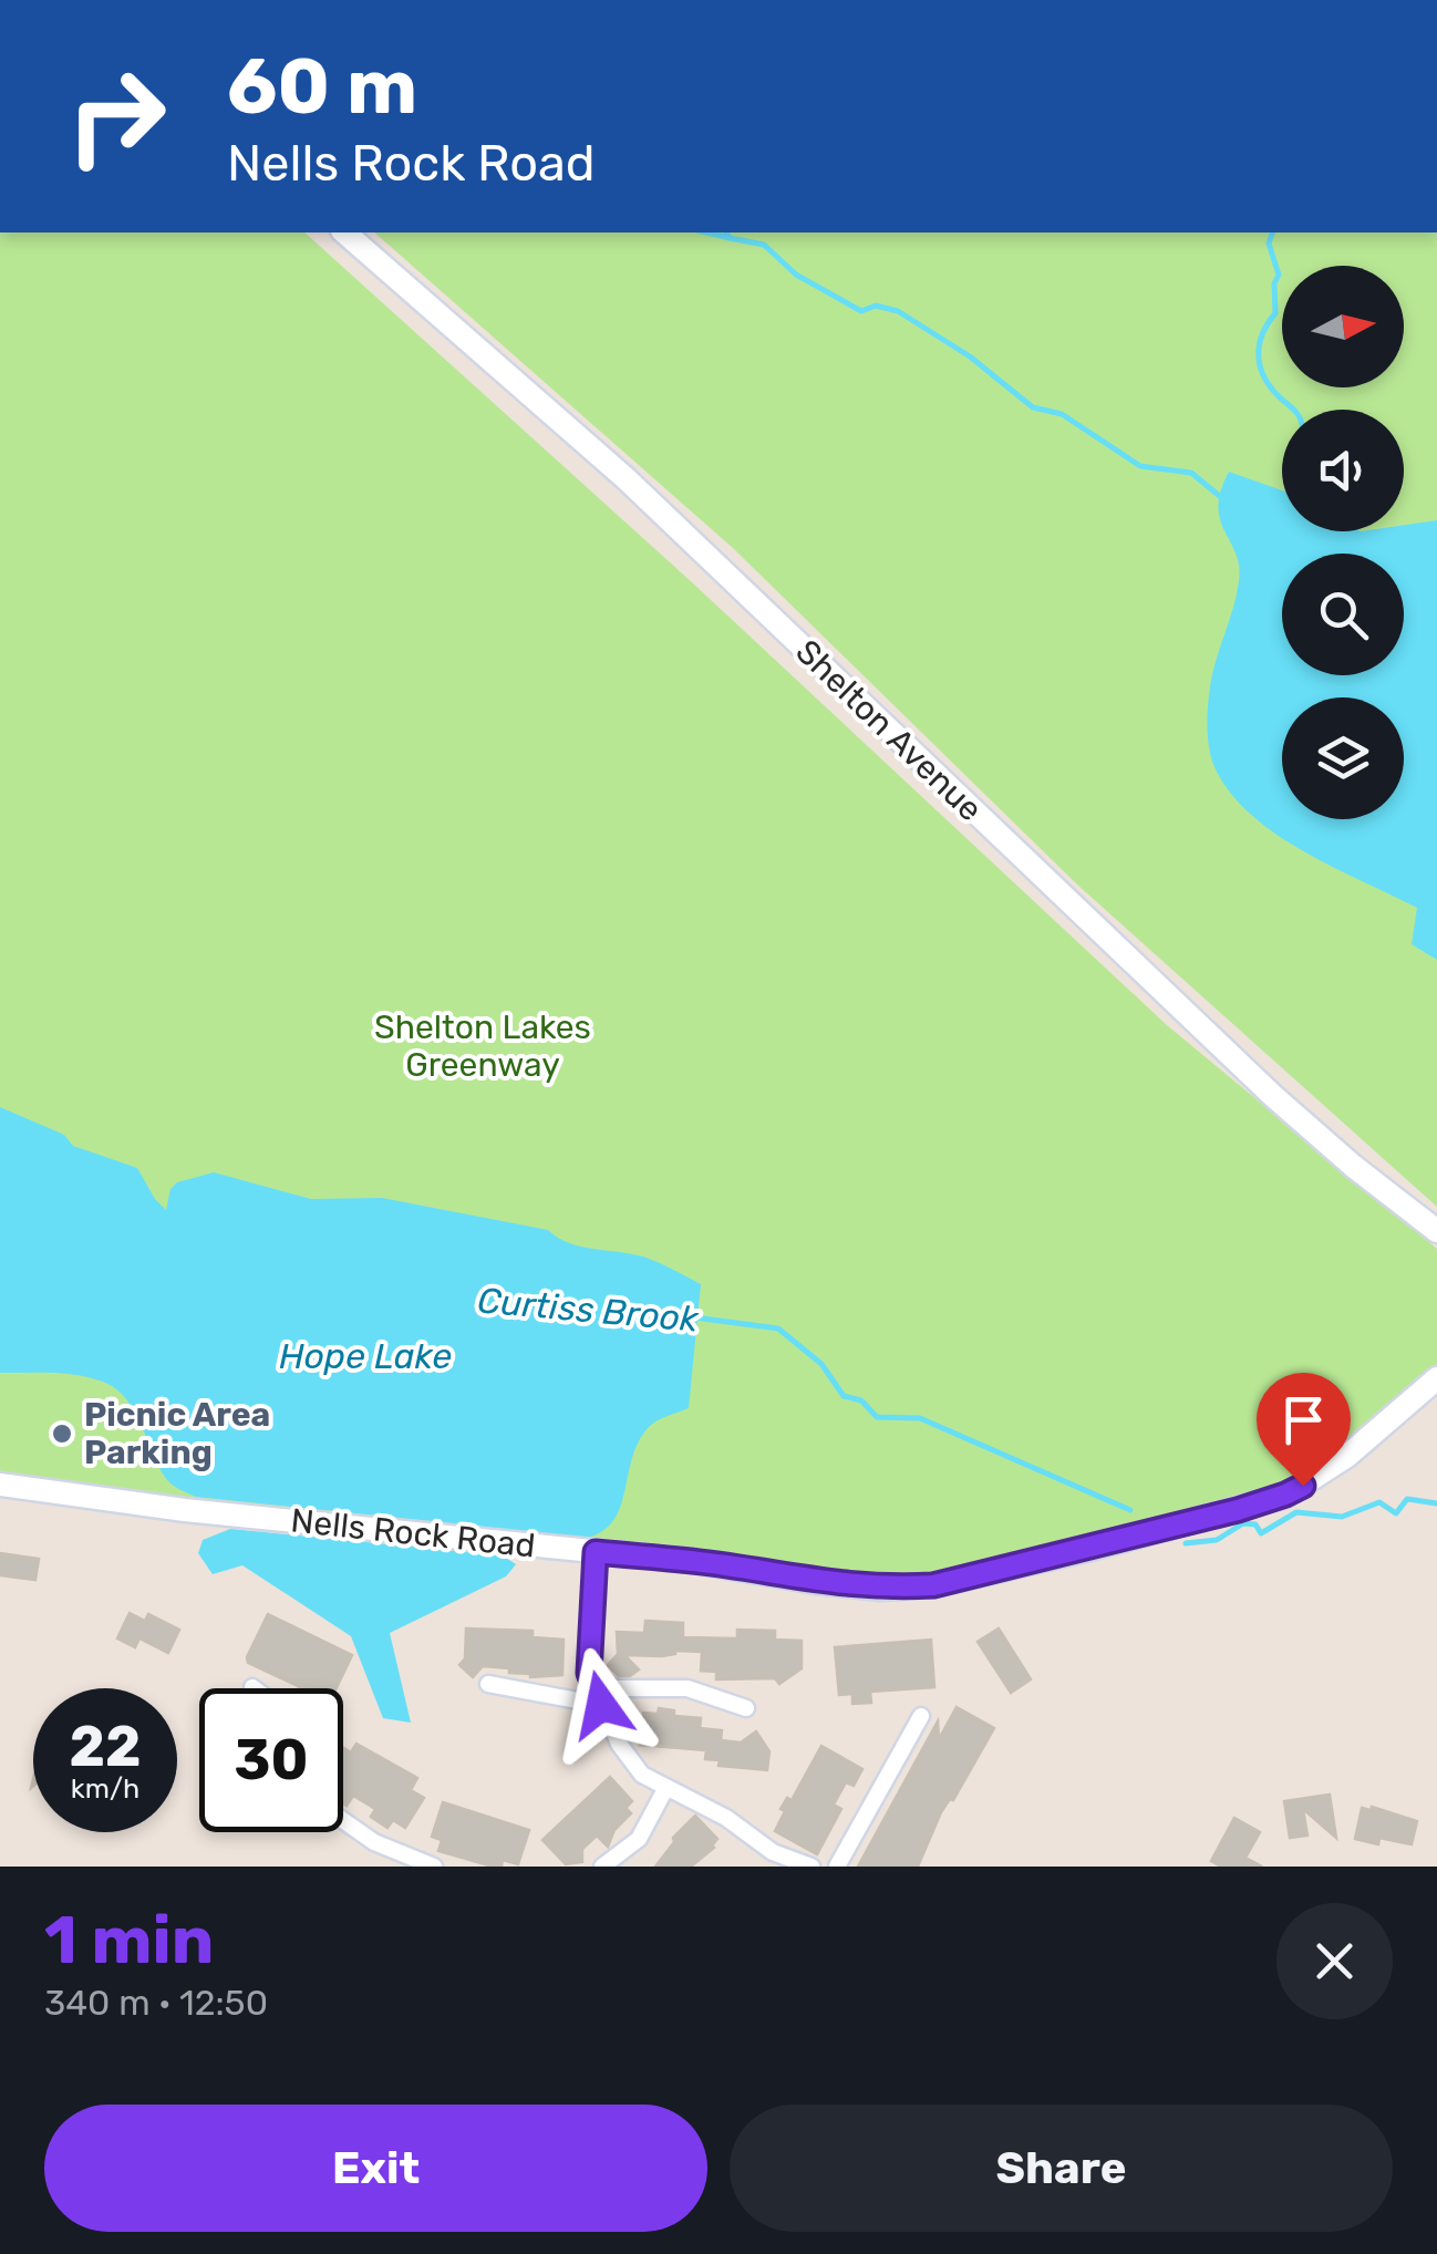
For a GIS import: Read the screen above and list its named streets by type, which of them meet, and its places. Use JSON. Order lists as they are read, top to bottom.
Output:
{
  "streets": {
    "main road": ["Shelton Avenue", "Nells Rock Road"]
  },
  "water": ["Curtiss Brook", "Hope Lake"],
  "parks": ["Shelton Lakes Greenway"],
  "places": ["Picnic Area Parking"],
  "north": "right",
  "page": {
    "turn": ["60 m", "Nells Rock Road"],
    "speed": "22 km/h",
    "limit": "30",
    "heading": ["1 min", "340 m · 12:50"],
    "buttons": ["Exit", "Share"]
  }
}
